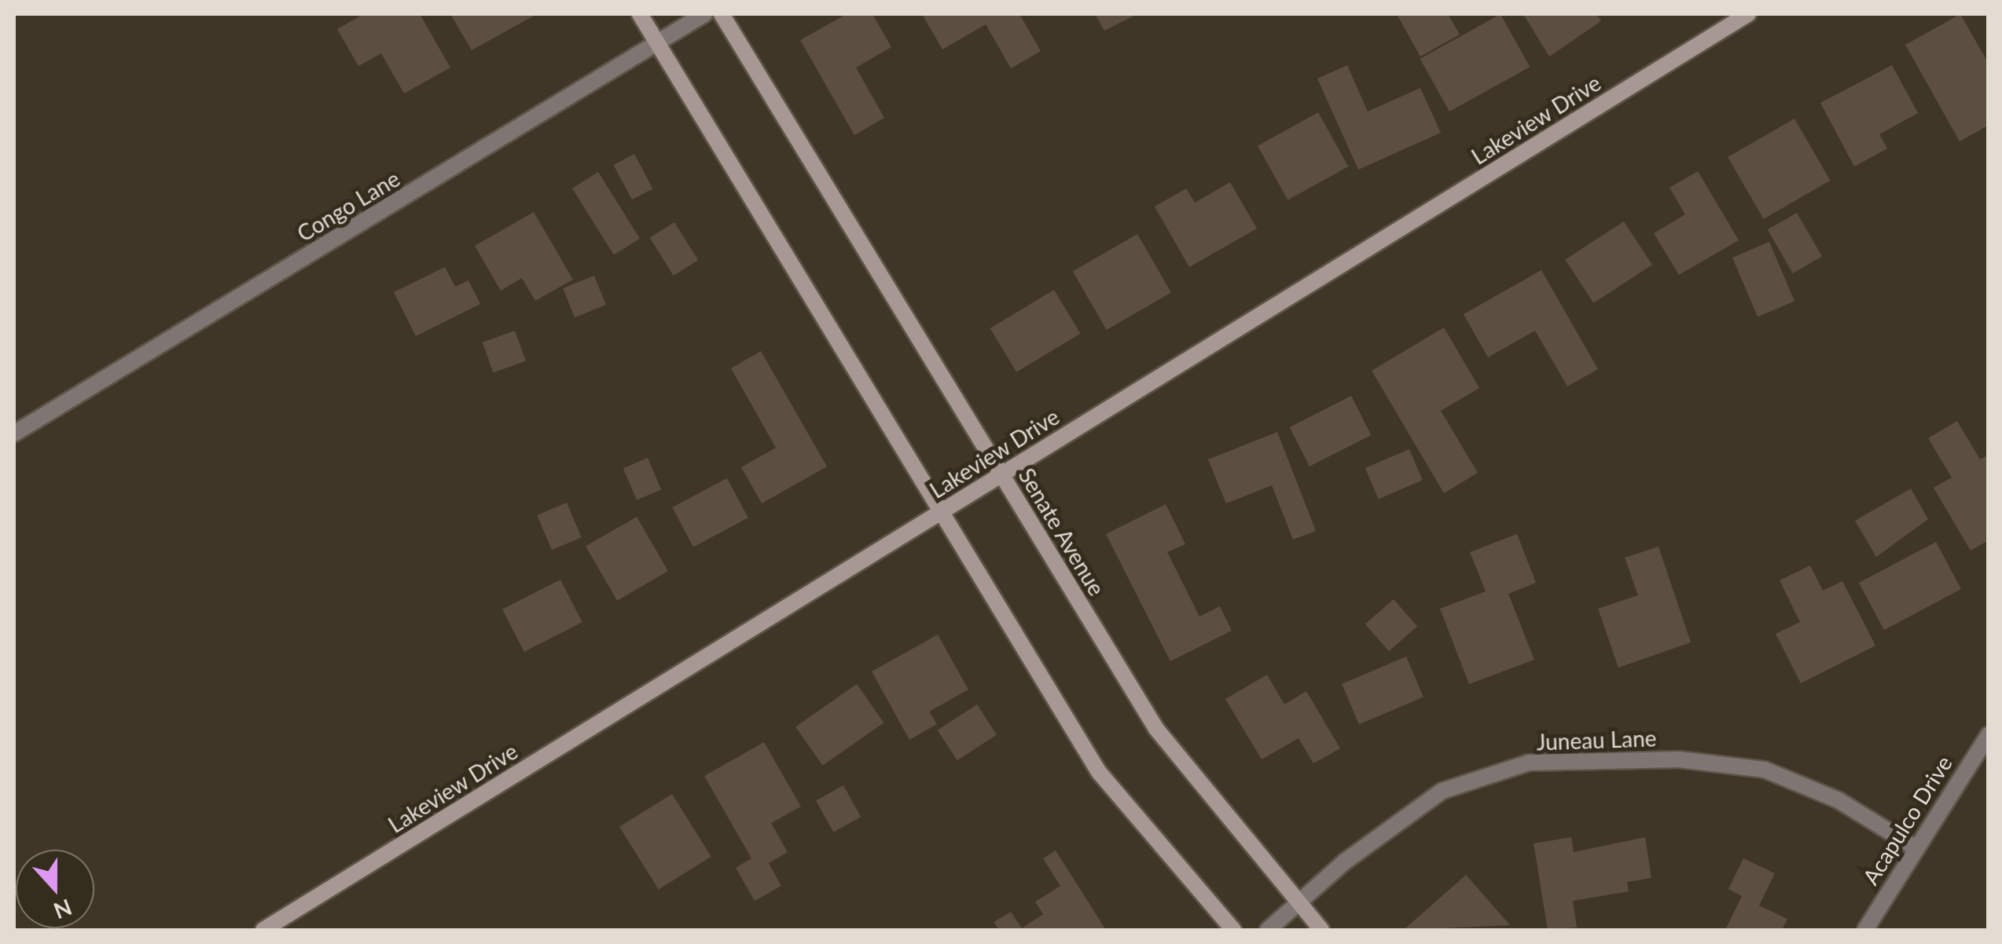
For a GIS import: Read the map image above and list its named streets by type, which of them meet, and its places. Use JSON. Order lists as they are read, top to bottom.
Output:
{
  "streets": {
    "street": [
      "Lakeview Drive",
      "Congo Lane",
      "Senate Avenue",
      "Juneau Lane",
      "Acapulco Drive"
    ]
  },
  "crossings": [
    ["Lakeview Drive", "Senate Avenue"],
    ["Senate Avenue", "Juneau Lane"],
    ["Juneau Lane", "Acapulco Drive"]
  ],
  "north": "bottom"
}
